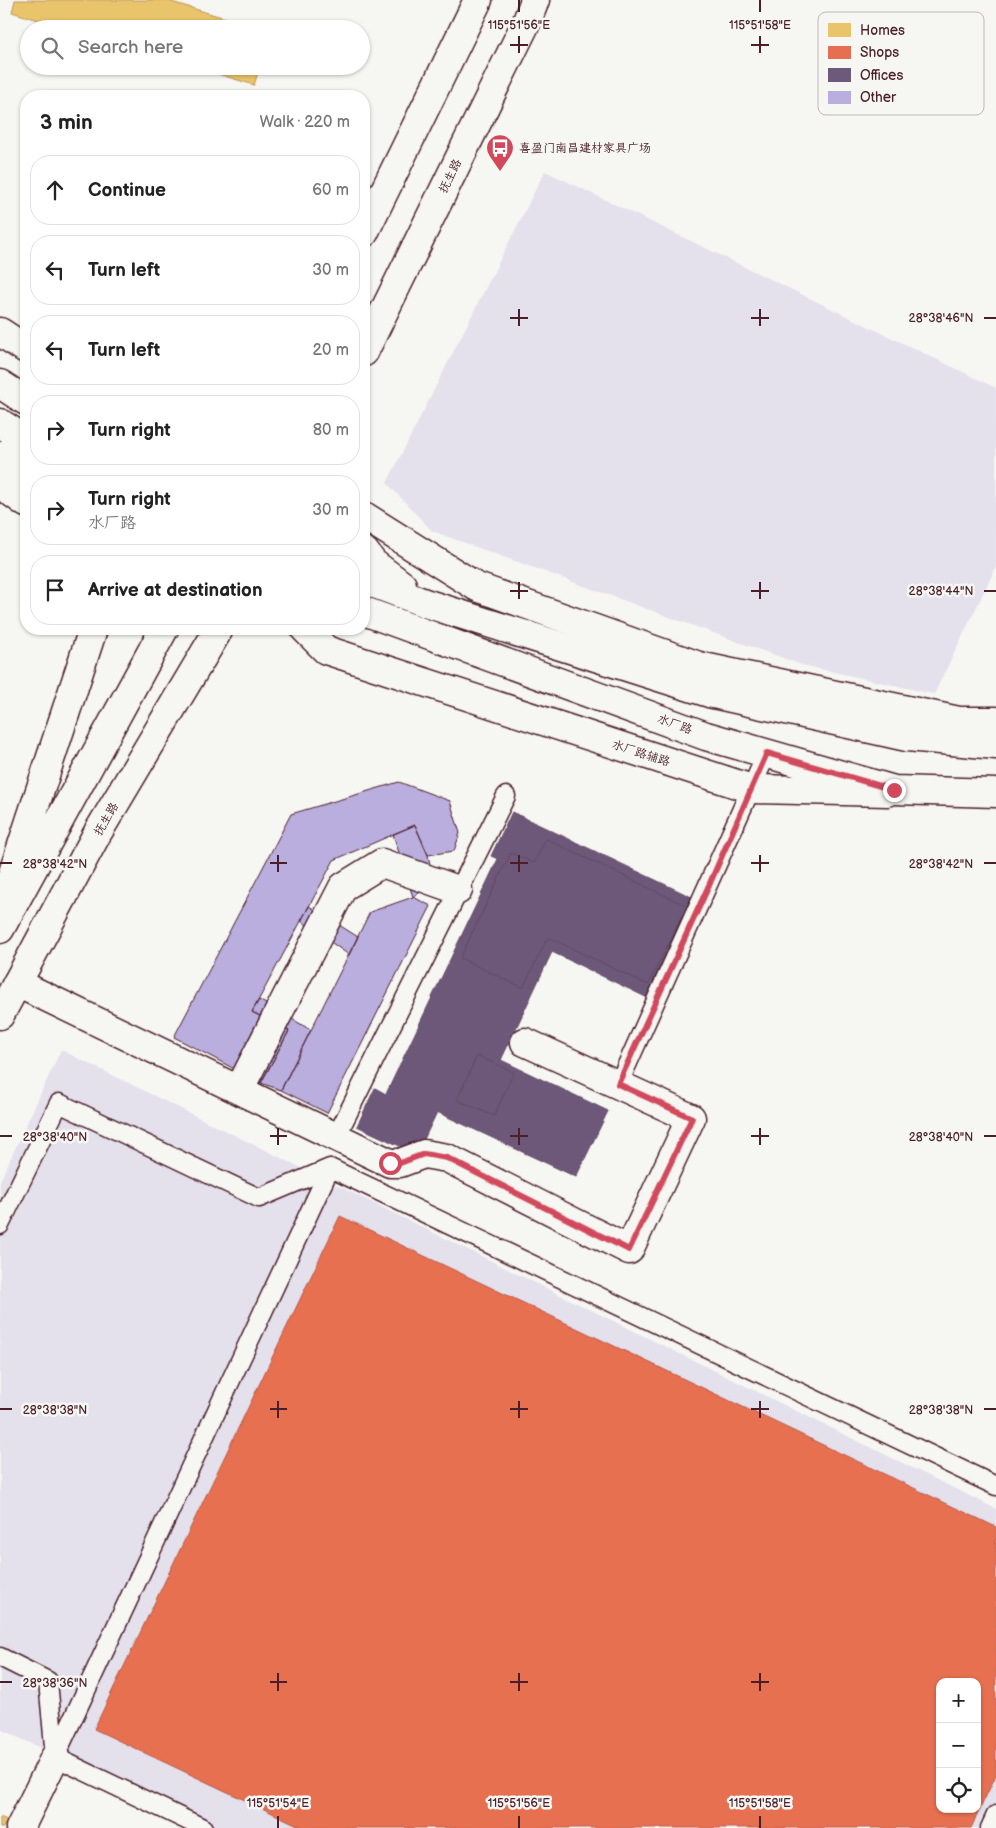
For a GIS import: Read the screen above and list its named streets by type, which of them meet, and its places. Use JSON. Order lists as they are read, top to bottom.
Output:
{
  "streets": {
    "street": ["抚生路", "水厂路", "水厂路辅路"]
  },
  "crossings": [
    ["水厂路", "水厂路辅路"]
  ],
  "places": {
    "bus stop": ["喜盈门南昌建材家具广场"]
  },
  "legend": [
    "Homes",
    "Shops",
    "Offices",
    "Other"
  ],
  "page": {
    "search": "Search here",
    "heading": ["3 min", "Walk · 220 m"],
    "list": [
      ["Continue", "60 m"],
      ["Turn left", "30 m"],
      ["Turn left", "20 m"],
      ["Turn right", "80 m"],
      ["Turn right", "水厂路", "30 m"],
      "Arrive at destination"
    ],
    "map_buttons": ["+", "−"]
  },
  "coordinates": [
    "115°51'56\"E",
    "115°51'58\"E",
    "28°38'46\"N",
    "28°38'44\"N",
    "28°38'42\"N",
    "28°38'40\"N",
    "28°38'38\"N",
    "28°38'36\"N",
    "115°51'54\"E"
  ]
}
